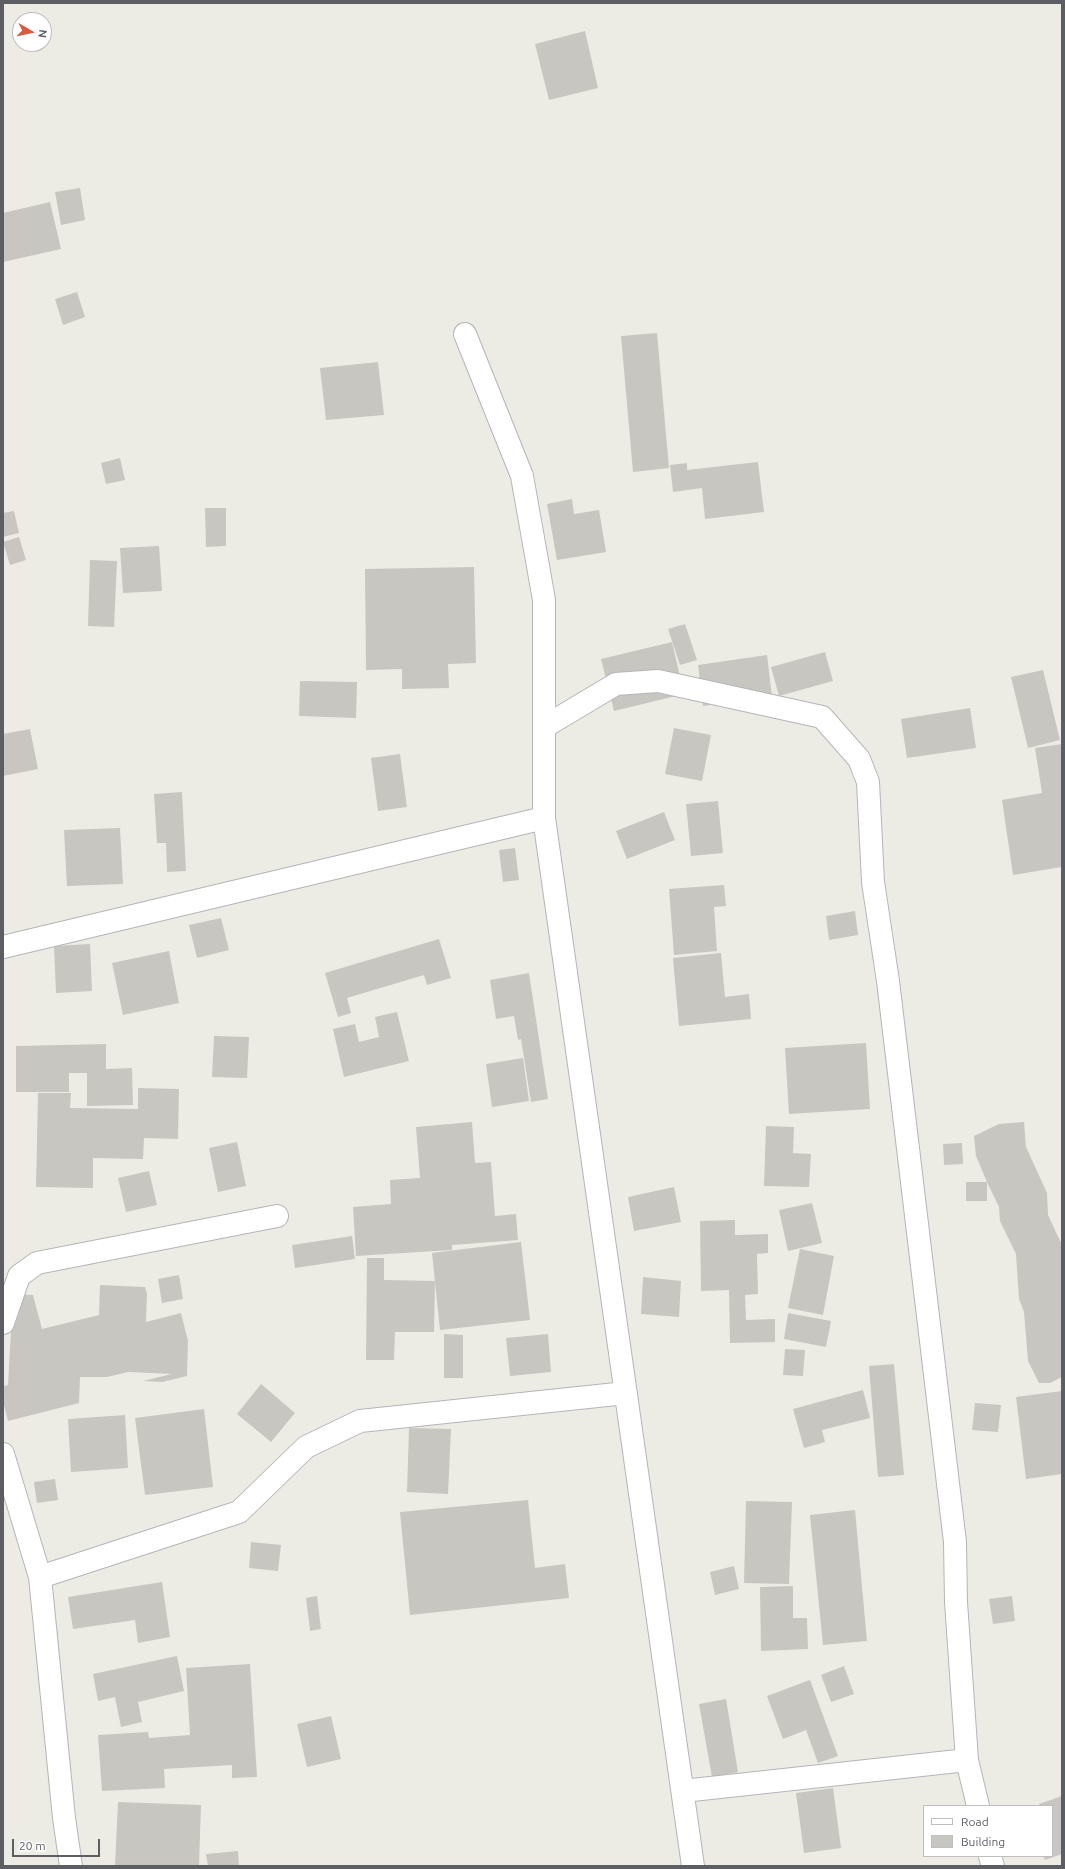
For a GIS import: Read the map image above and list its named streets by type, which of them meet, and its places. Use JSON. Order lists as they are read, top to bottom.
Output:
{
  "legend": ["Road", "Building"],
  "scale_bar": "20 m",
  "north": "right"
}
